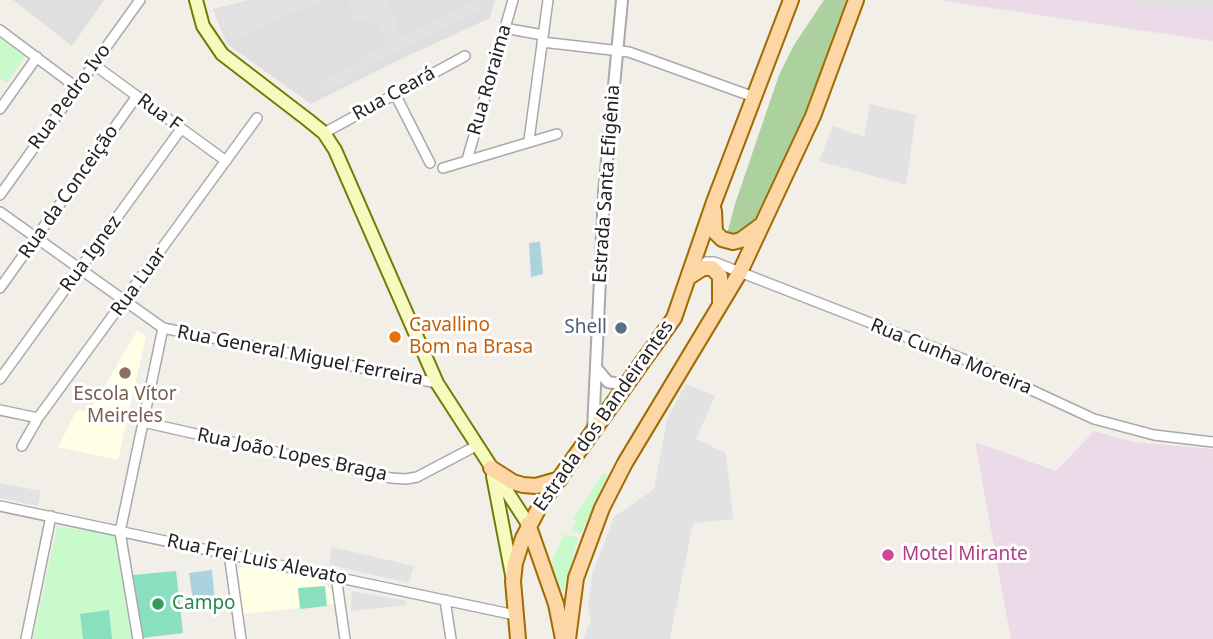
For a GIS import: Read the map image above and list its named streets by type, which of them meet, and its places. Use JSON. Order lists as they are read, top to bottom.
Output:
{
  "streets": {
    "main road": ["Estrada dos Bandeirantes"],
    "street": [
      "Rua Roraima",
      "Rua Ceará",
      "Rua Pedro Ivo",
      "Rua F",
      "Estrada Santa Efigênia",
      "Rua da Conceição",
      "Rua Ignez",
      "Rua Luar",
      "Rua General Miguel Ferreira",
      "Rua Cunha Moreira",
      "Rua João Lopes Braga",
      "Rua Frei Luis Alevato"
    ]
  },
  "crossings": [
    ["Rua Pedro Ivo", "Rua F"],
    ["Rua F", "Rua da Conceição"],
    ["Rua F", "Rua Ignez"],
    ["Rua F", "Rua Luar"],
    ["Estrada Santa Efigênia", "Estrada dos Bandeirantes"],
    ["Rua Cunha Moreira", "Estrada dos Bandeirantes"],
    ["Estrada dos Bandeirantes", "Rua Frei Luis Alevato"]
  ],
  "places": [
    "Shell",
    "Cavallino Bom na Brasa",
    "Escola Vítor Meireles",
    "Motel Mirante",
    "Campo"
  ]
}
